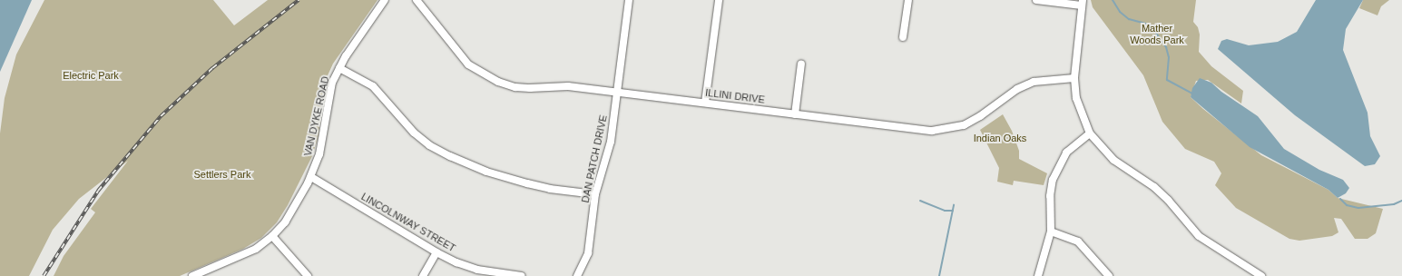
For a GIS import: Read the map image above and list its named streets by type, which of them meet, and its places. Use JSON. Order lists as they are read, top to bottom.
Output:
{
  "streets": {
    "street": [
      "ILLINI DRIVE",
      "VAN DYKE ROAD",
      "DAN PATCH DRIVE",
      "LINCOLNWAY STREET"
    ]
  },
  "crossings": [
    ["ILLINI DRIVE", "DAN PATCH DRIVE"],
    ["VAN DYKE ROAD", "LINCOLNWAY STREET"]
  ],
  "parks": [
    "Mather Woods Park",
    "Electric Park",
    "Indian Oaks",
    "Settlers Park"
  ]
}
